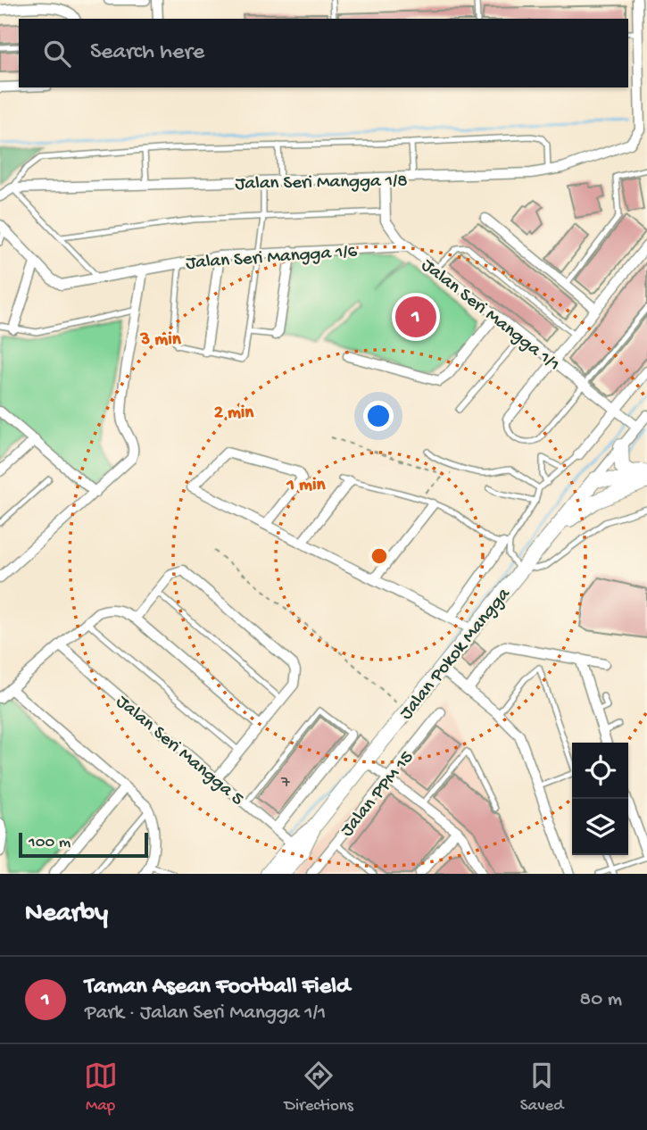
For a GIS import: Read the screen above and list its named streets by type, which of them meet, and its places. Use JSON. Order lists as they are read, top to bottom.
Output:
{
  "streets": {
    "street": [
      "Jalan Seri Mangga 1/8",
      "Jalan Seri Mangga 1/6",
      "Jalan Seri Mangga 1/1",
      "Jalan Pokok Mangga",
      "Jalan Seri Mangga 5",
      "Jalan PPM 15"
    ]
  },
  "crossings": [
    ["Jalan Seri Mangga 1/8", "Jalan Seri Mangga 1/1"],
    ["Jalan Seri Mangga 1/6", "Jalan Seri Mangga 1/1"],
    ["Jalan Seri Mangga 1/1", "Jalan Pokok Mangga"],
    ["Jalan Pokok Mangga", "Jalan Seri Mangga 5"]
  ],
  "house_numbers": ["7"],
  "scale_bar": "100 m",
  "page": {
    "search": "Search here",
    "pins": "1",
    "scale": "100 m",
    "heading": "Nearby",
    "list": [
      {
        "mark": "1",
        "name": "Taman Asean Football Field",
        "note": "Park · Jalan Seri Mangga 1/1",
        "value": "80 m"
      }
    ],
    "nav": ["Map", "Directions", "Saved"]
  },
  "rings": ["3 min", "2 min", "1 min"]
}
